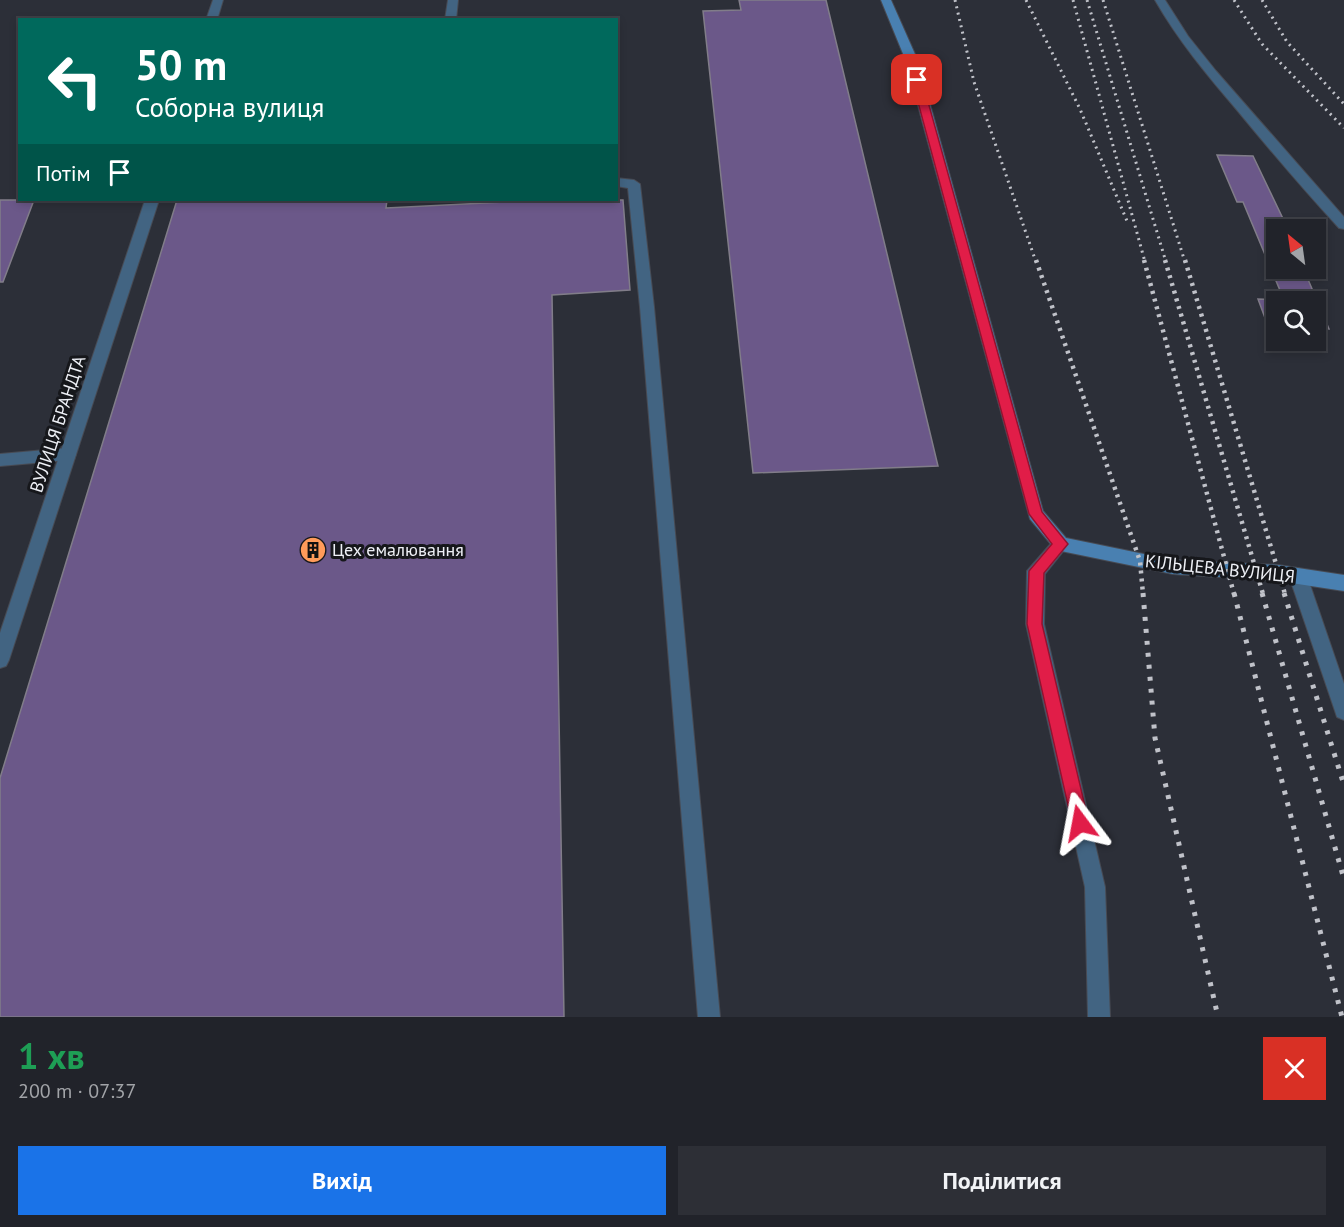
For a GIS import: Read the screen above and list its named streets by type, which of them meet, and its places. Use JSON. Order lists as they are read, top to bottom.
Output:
{
  "streets": {
    "main road": ["КІЛЬЦЕВА ВУЛИЦЯ"],
    "street": ["ВУЛИЦЯ БРАНДТА"]
  },
  "places": {
    "building": ["Цех емалювання"]
  },
  "north": "top left",
  "page": {
    "turn": ["50 m", "Соборна вулиця"],
    "then": "Потім",
    "heading": ["1 хв", "200 m · 07:37"],
    "buttons": ["Вихід", "Поділитися"]
  }
}
